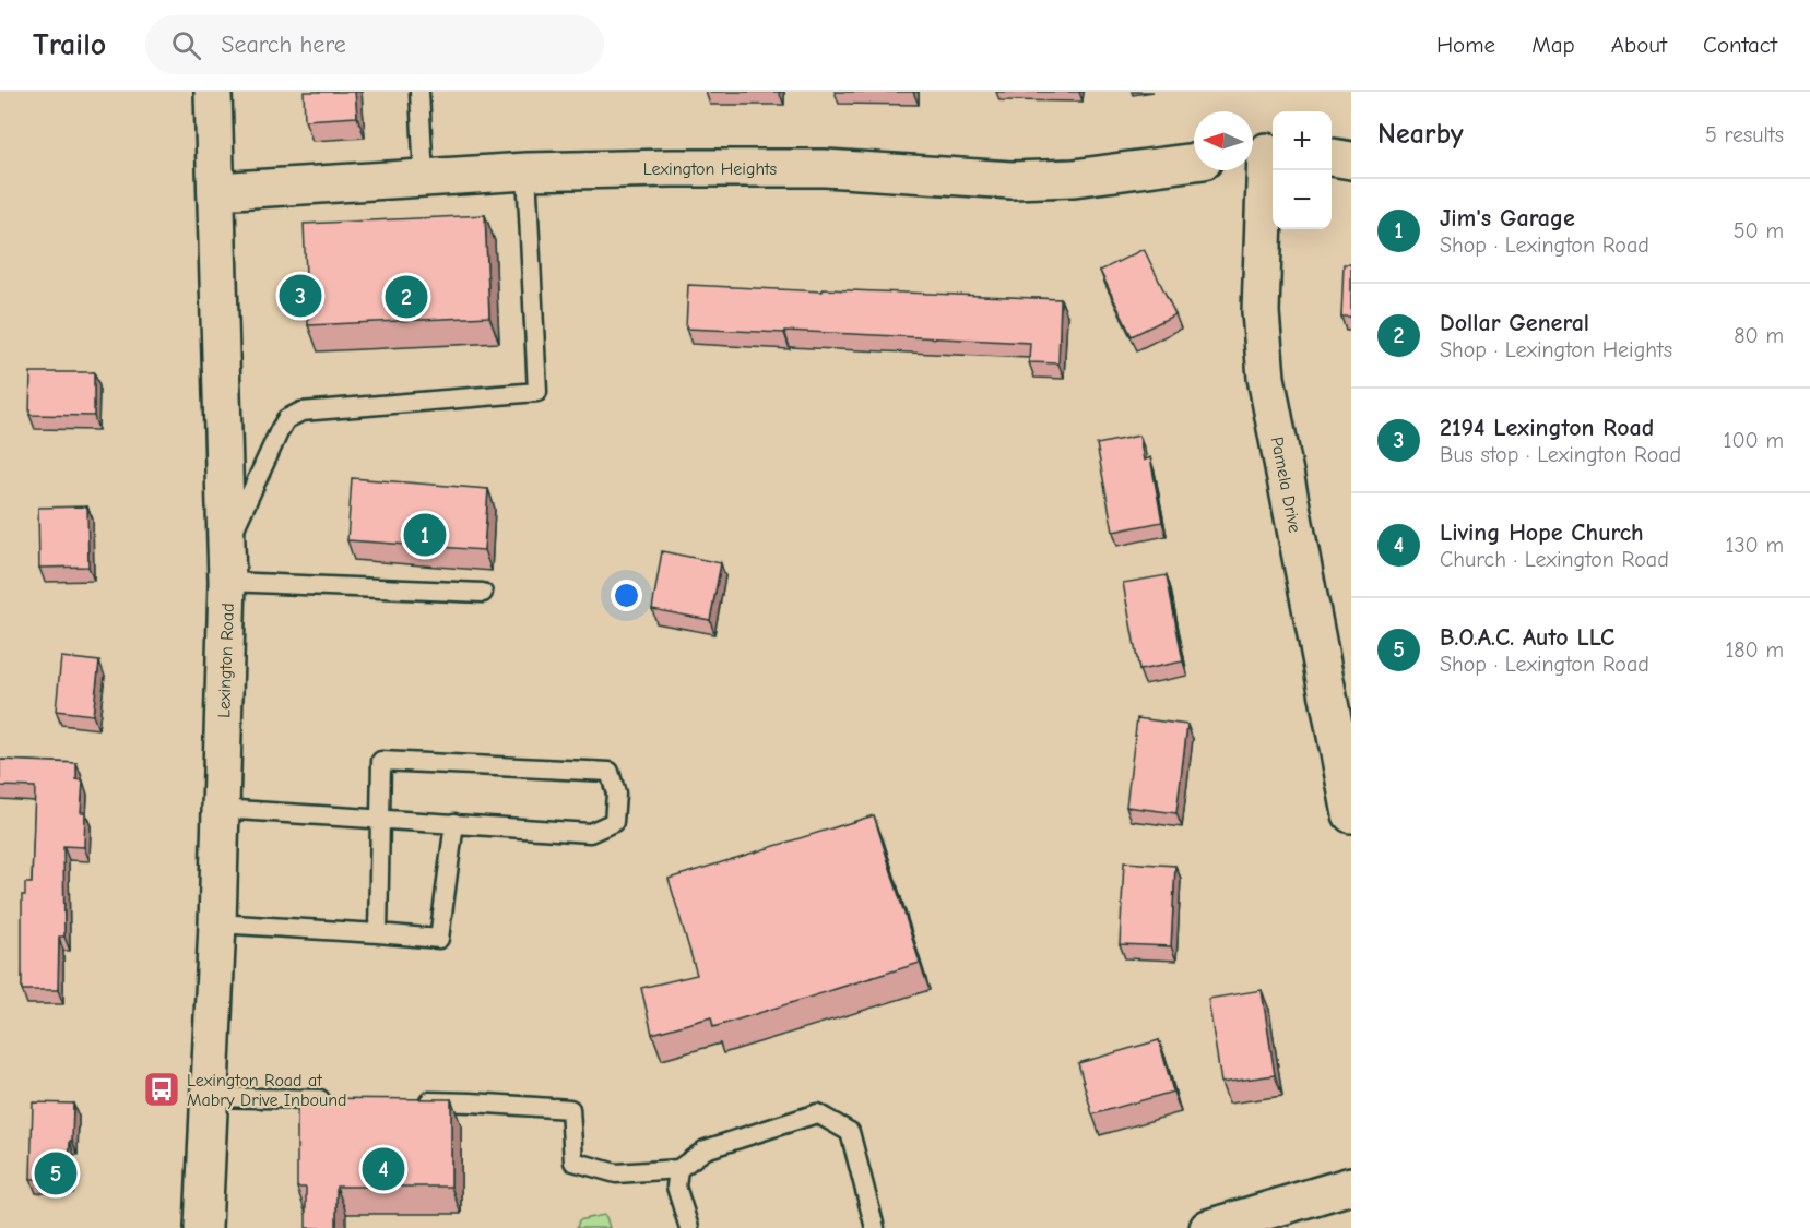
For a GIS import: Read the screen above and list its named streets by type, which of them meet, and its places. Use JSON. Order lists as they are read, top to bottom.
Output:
{
  "streets": {
    "main road": ["Lexington Heights", "Pamela Drive", "Lexington Road"]
  },
  "crossings": [
    ["Lexington Heights", "Lexington Road"]
  ],
  "places": {
    "bus stop": ["Lexington Road at Mabry Drive Inbound"]
  },
  "north": "left",
  "page": {
    "header": "Trailo",
    "search": "Search here",
    "nav": [
      "Home",
      "Map",
      "About",
      "Contact"
    ],
    "heading": ["Nearby", "5 results"],
    "map_buttons": ["+", "−"],
    "list": [
      {
        "mark": "1",
        "name": "Jim's Garage",
        "note": "Shop · Lexington Road",
        "value": "50 m"
      },
      {
        "mark": "2",
        "name": "Dollar General",
        "note": "Shop · Lexington Heights",
        "value": "80 m"
      },
      {
        "mark": "3",
        "name": "2194 Lexington Road",
        "note": "Bus stop · Lexington Road",
        "value": "100 m"
      },
      {
        "mark": "4",
        "name": "Living Hope Church",
        "note": "Church · Lexington Road",
        "value": "130 m"
      },
      {
        "mark": "5",
        "name": "B.O.A.C. Auto LLC",
        "note": "Shop · Lexington Road",
        "value": "180 m"
      }
    ],
    "pins": [
      "3",
      "2",
      "1",
      "4",
      "5"
    ]
  }
}
